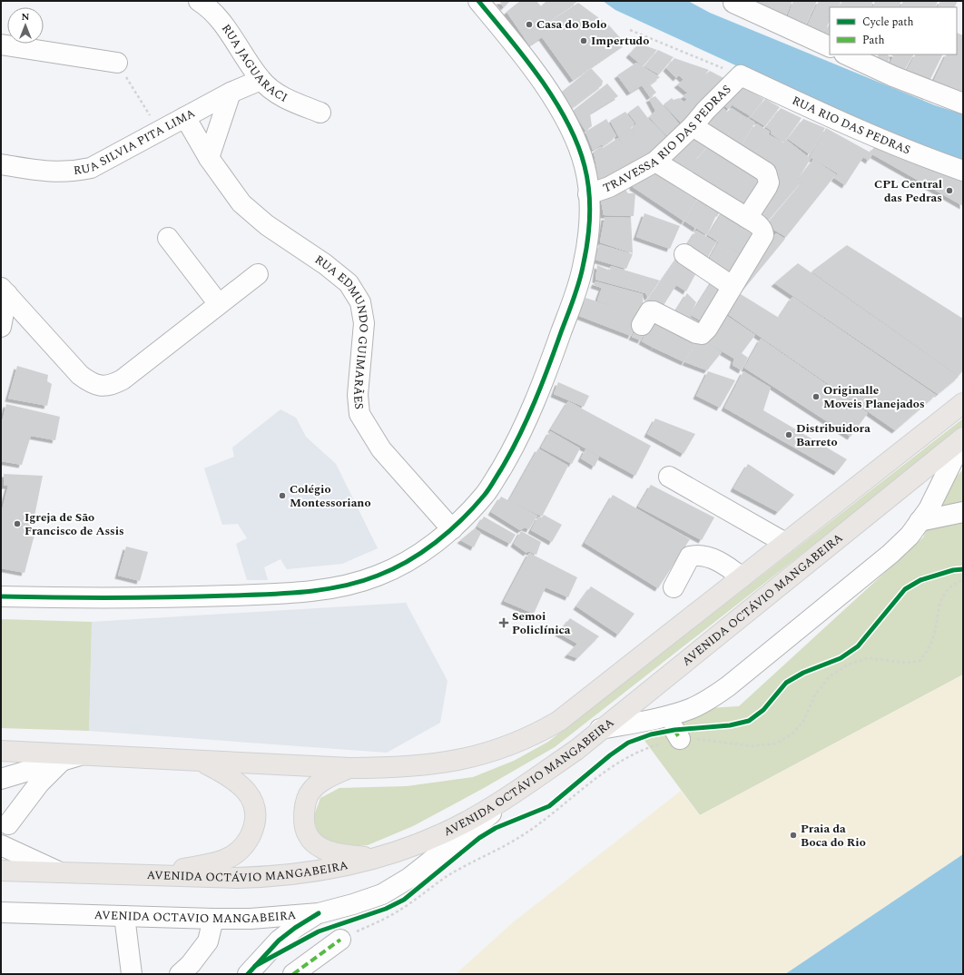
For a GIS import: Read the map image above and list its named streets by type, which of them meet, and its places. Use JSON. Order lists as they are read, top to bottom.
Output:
{
  "streets": {
    "main road": ["AVENIDA OCTÁVIO MANGABEIRA"],
    "street": [
      "RUA JAGUARACI",
      "RUA RIO DAS PEDRAS",
      "TRAVESSA RIO DAS PEDRAS",
      "RUA SILVIA PITA LIMA",
      "RUA EDMUNDO GUIMARÃES",
      "AVENIDA OCTAVIO MANGABEIRA"
    ]
  },
  "crossings": [
    ["RUA JAGUARACI", "RUA SILVIA PITA LIMA"],
    ["RUA RIO DAS PEDRAS", "TRAVESSA RIO DAS PEDRAS"],
    ["RUA SILVIA PITA LIMA", "RUA EDMUNDO GUIMARÃES"],
    ["AVENIDA OCTÁVIO MANGABEIRA", "AVENIDA OCTAVIO MANGABEIRA"]
  ],
  "places": {
    "other": [
      "Casa do Bolo",
      "Impertudo",
      "CPL Central das Pedras",
      "Originalle Moveis Planejados",
      "Distribuidora Barreto",
      "Colégio Montessoriano",
      "Igreja de São Francisco de Assis",
      "Praia da Boca do Rio"
    ],
    "health": ["Semoi Policlínica"]
  },
  "legend": ["Cycle path", "Path"],
  "north": "top"
}
